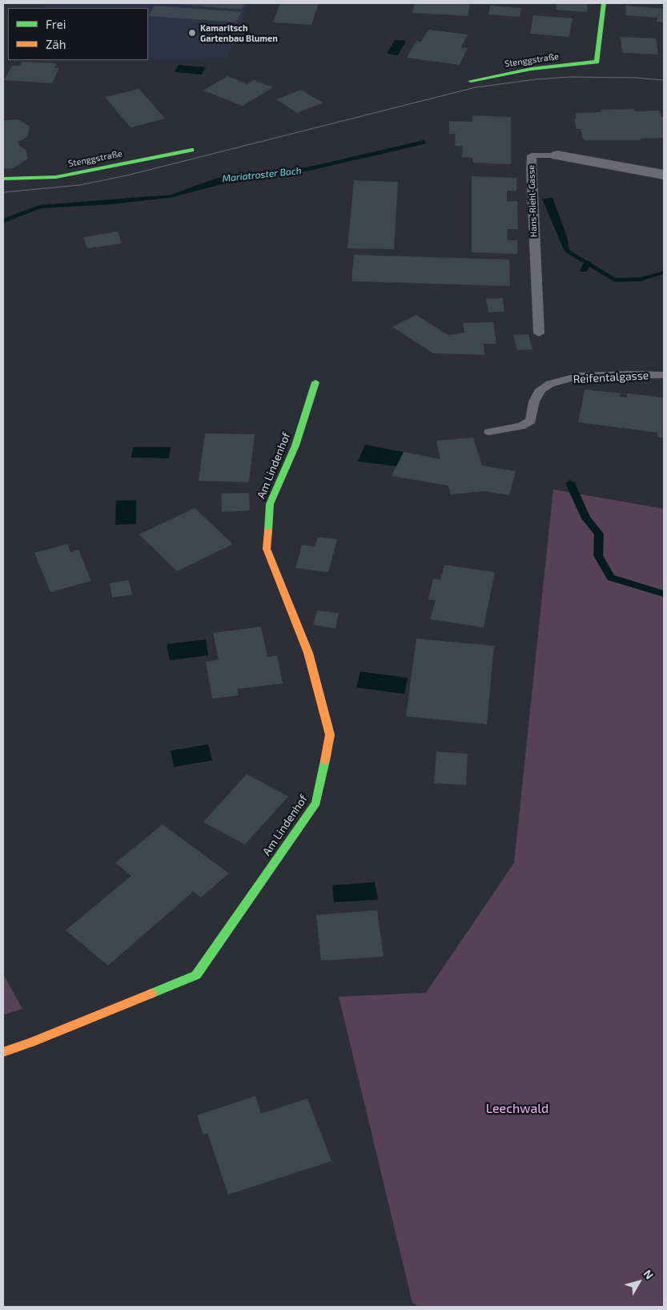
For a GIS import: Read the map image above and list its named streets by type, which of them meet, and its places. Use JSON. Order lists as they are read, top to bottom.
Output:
{
  "streets": {
    "street": ["Stenggstraße", "Hans-Riehl-Gasse", "Am Lindenhof"],
    "lane": ["Reifentalgasse"]
  },
  "water": ["Mariatroster Bach"],
  "parks": ["Leechwald"],
  "places": ["Kamaritsch Gartenbau Blumen"],
  "legend": ["Frei", "Zäh"],
  "north": "top right"
}
